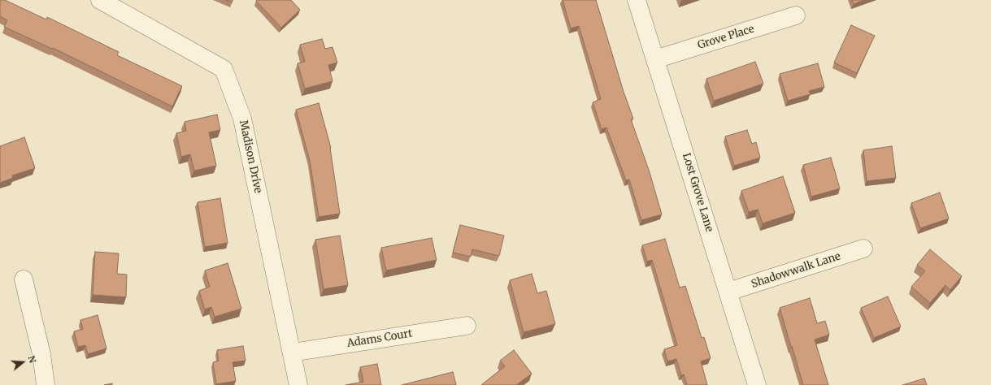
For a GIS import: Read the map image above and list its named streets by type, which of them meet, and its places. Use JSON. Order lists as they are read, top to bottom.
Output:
{
  "streets": {
    "street": [
      "Grove Place",
      "Madison Drive",
      "Lost Grove Lane",
      "Shadowwalk Lane",
      "Adams Court"
    ]
  },
  "crossings": [
    ["Grove Place", "Lost Grove Lane"],
    ["Madison Drive", "Adams Court"],
    ["Lost Grove Lane", "Shadowwalk Lane"]
  ],
  "north": "right"
}
